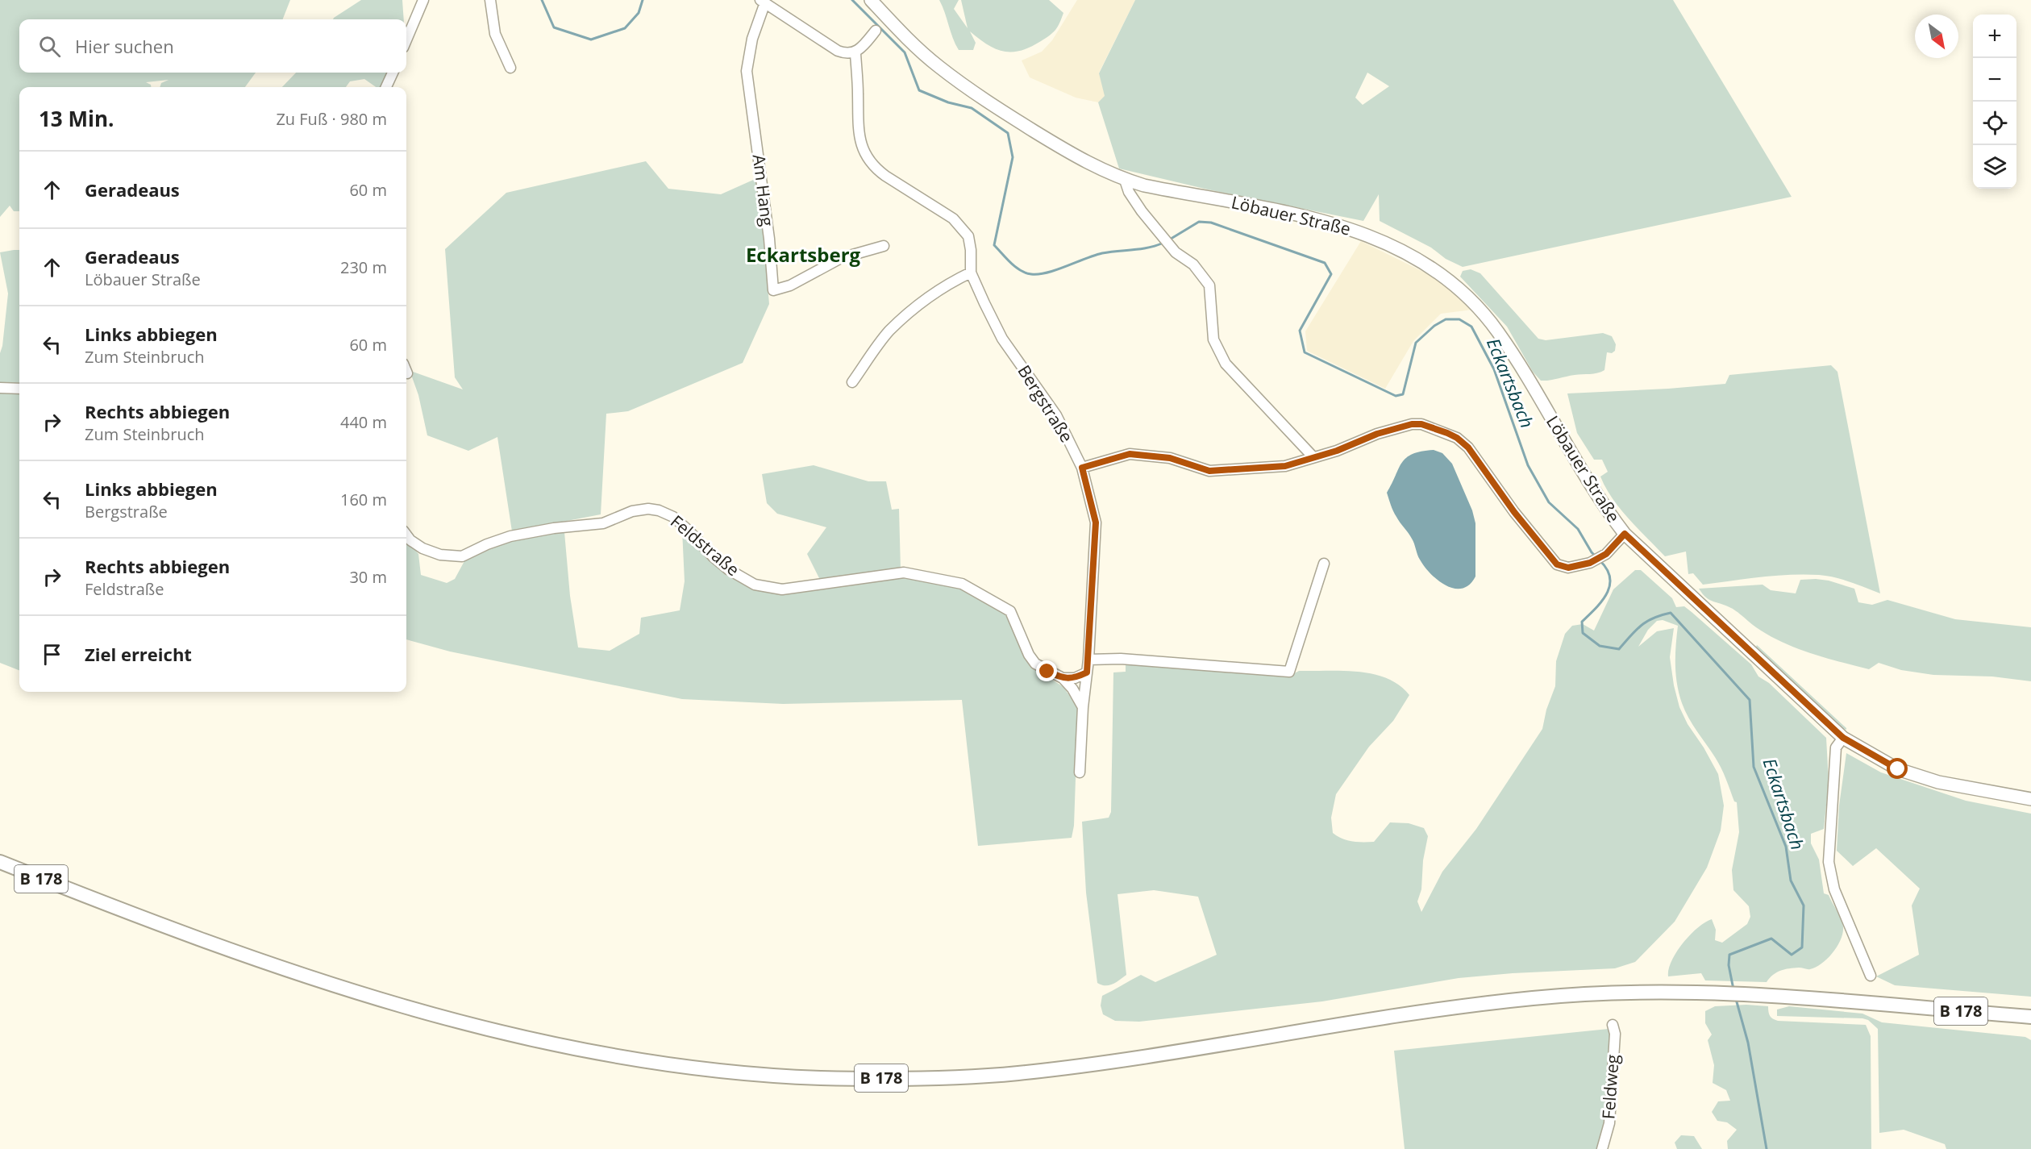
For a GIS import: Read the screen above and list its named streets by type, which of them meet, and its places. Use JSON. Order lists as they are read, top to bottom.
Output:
{
  "streets": {
    "highway": ["B 178"],
    "main road": ["Löbauer Straße"],
    "street": [
      "Am Hang",
      "Bergstraße",
      "Feldstraße",
      "Feldweg"
    ]
  },
  "crossings": [
    ["Bergstraße", "Feldstraße"]
  ],
  "districts": ["Eckartsberg"],
  "water": ["Eckartsbach"],
  "north": "bottom right",
  "page": {
    "map_buttons": ["+", "−"],
    "search": "Hier suchen",
    "heading": ["13 Min.", "Zu Fuß · 980 m"],
    "list": [
      ["Geradeaus", "60 m"],
      ["Geradeaus", "Löbauer Straße", "230 m"],
      ["Links abbiegen", "Zum Steinbruch", "60 m"],
      ["Rechts abbiegen", "Zum Steinbruch", "440 m"],
      ["Links abbiegen", "Bergstraße", "160 m"],
      ["Rechts abbiegen", "Feldstraße", "30 m"],
      "Ziel erreicht"
    ]
  }
}
